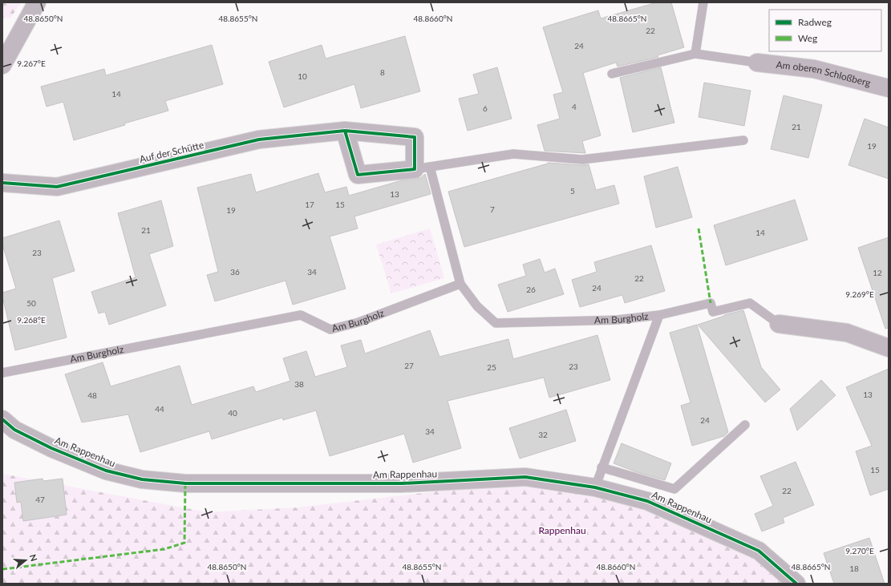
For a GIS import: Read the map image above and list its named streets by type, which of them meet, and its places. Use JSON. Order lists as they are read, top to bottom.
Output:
{
  "streets": {
    "street": [
      "Am oberen Schloßberg",
      "Auf der Schütte",
      "Am Burgholz",
      "Am Rappenhau"
    ]
  },
  "crossings": [
    ["Am Burgholz", "Am Rappenhau"]
  ],
  "parks": ["Rappenhau"],
  "house_numbers": [
    "22",
    "24",
    "8",
    "10",
    "14",
    "4",
    "6",
    "21",
    "19",
    "5",
    "13",
    "17",
    "15",
    "7",
    "19",
    "21",
    "14",
    "23",
    "36",
    "34",
    "12",
    "22",
    "24",
    "26",
    "50",
    "27",
    "23",
    "25",
    "38",
    "13",
    "48",
    "44",
    "40",
    "24",
    "34",
    "32",
    "15",
    "22",
    "47",
    "18"
  ],
  "legend": ["Radweg", "Weg"],
  "north": "right",
  "coordinates": [
    "48.8650°N",
    "48.8655°N",
    "48.8660°N",
    "48.8665°N",
    "9.267°E",
    "9.269°E",
    "9.268°E",
    "9.270°E"
  ]
}
